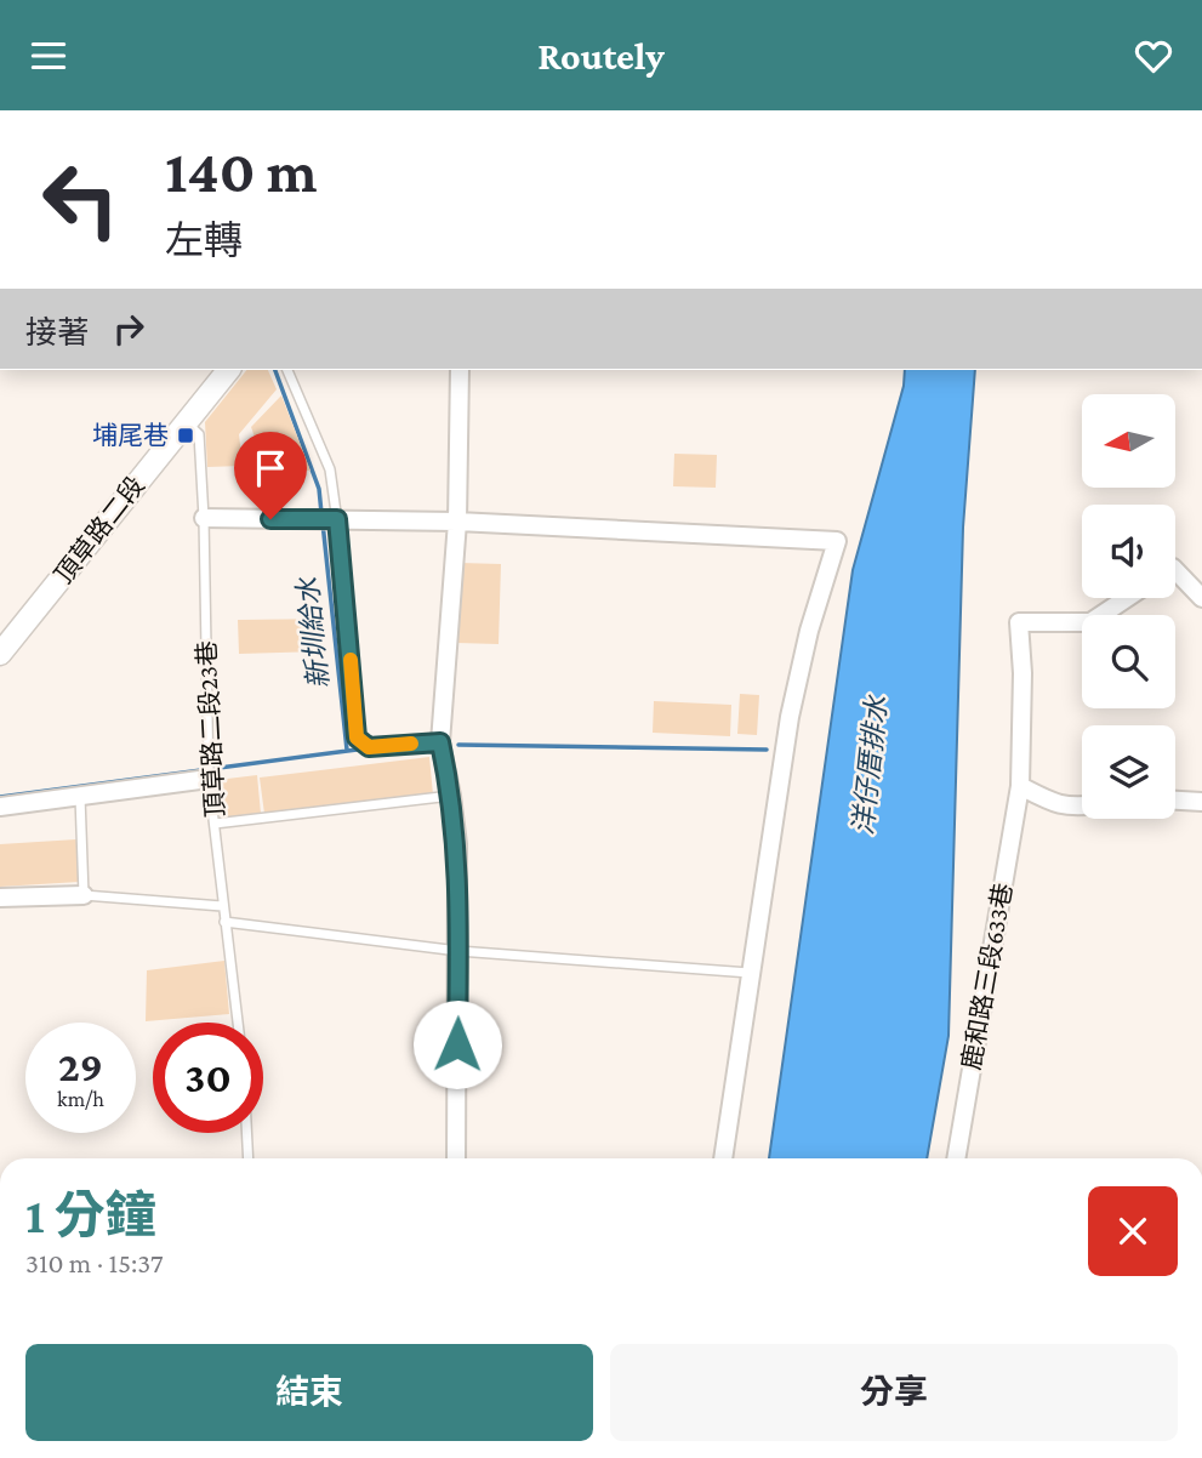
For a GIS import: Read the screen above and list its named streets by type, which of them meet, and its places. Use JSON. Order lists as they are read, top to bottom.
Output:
{
  "streets": {
    "street": ["頂草路二段", "鹿和路三段633巷"],
    "lane": ["頂草路二段23巷"]
  },
  "crossings": [
    ["頂草路二段", "頂草路二段23巷"]
  ],
  "water": ["新圳給水", "洋仔厝排水"],
  "places": {
    "transit": ["埔尾巷"]
  },
  "north": "left",
  "page": {
    "header": "Routely",
    "turn": ["140 m", "左轉"],
    "then": "接著",
    "speed": "29 km/h",
    "limit": "30",
    "heading": ["1 分鐘", "310 m · 15:37"],
    "buttons": ["結束", "分享"]
  }
}
